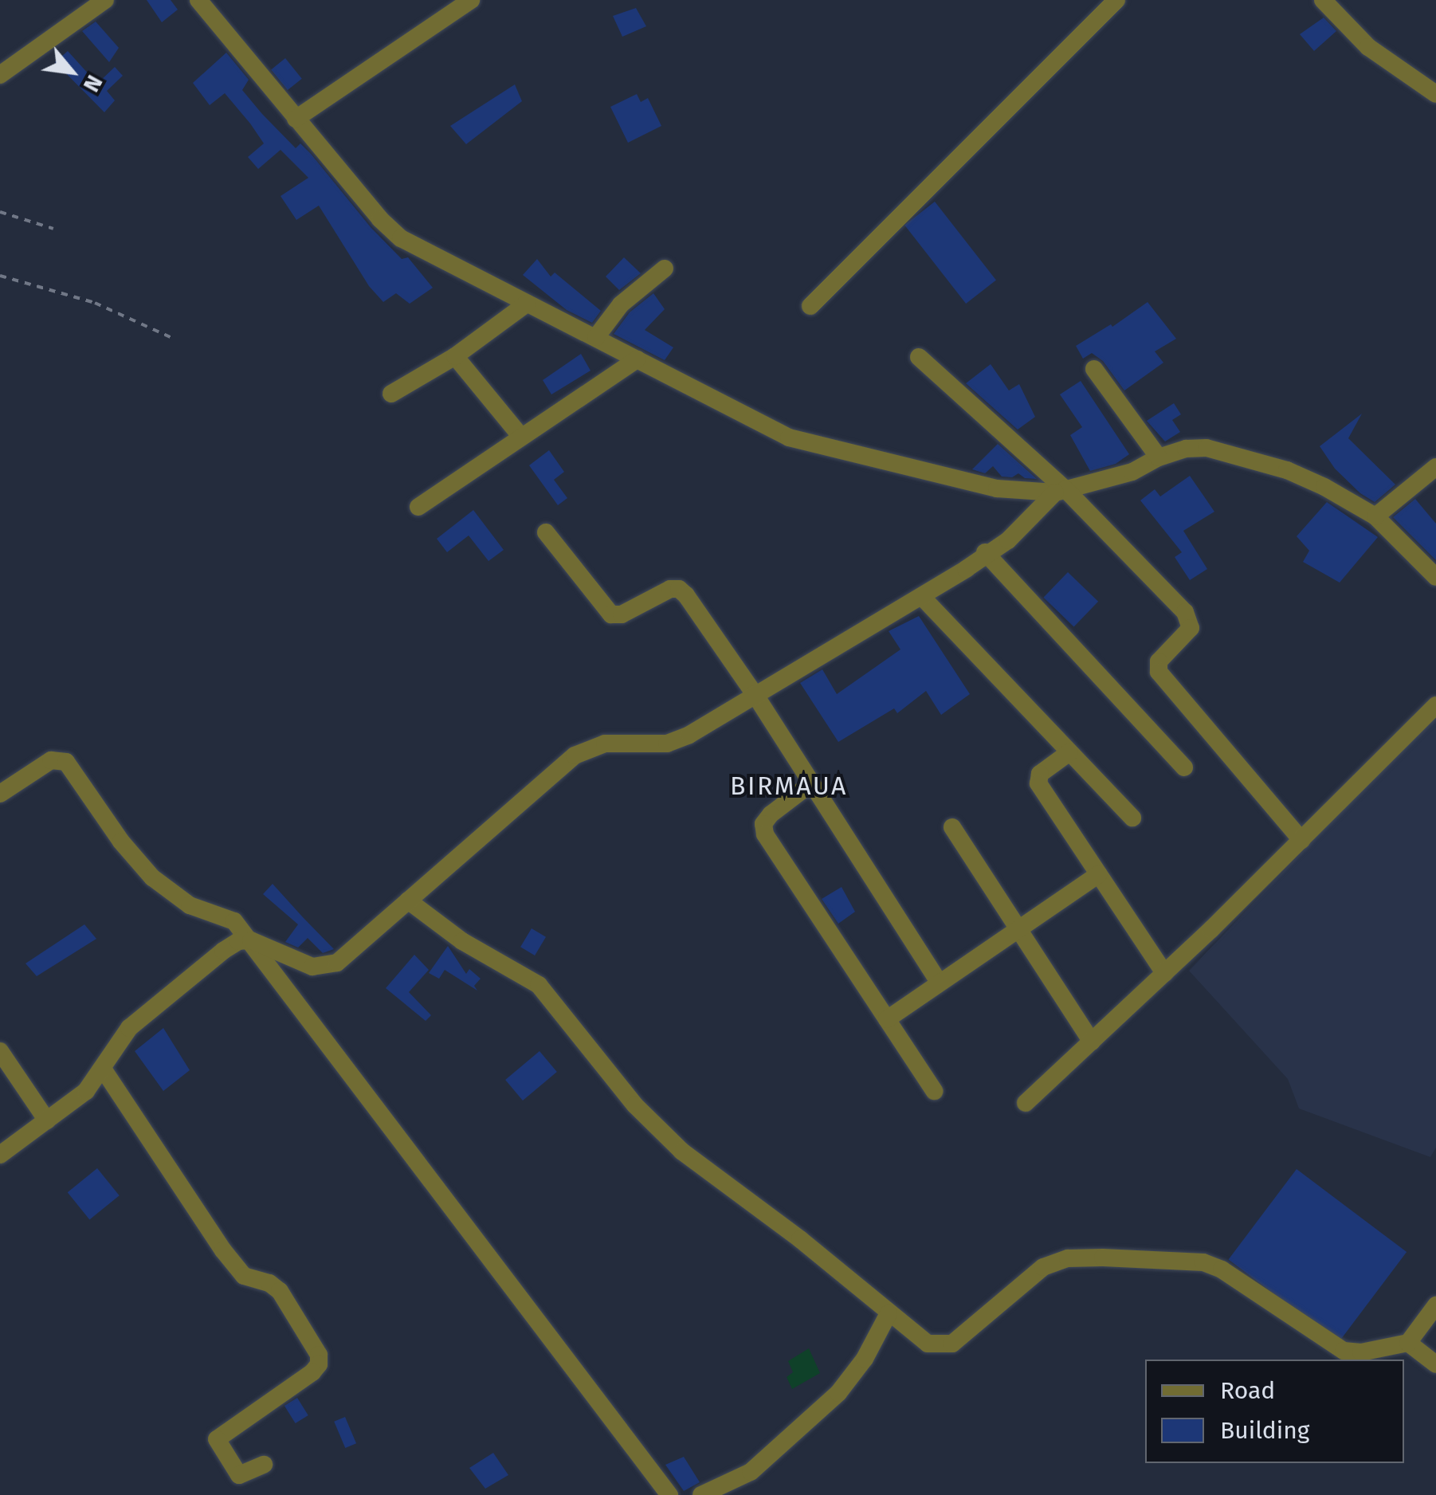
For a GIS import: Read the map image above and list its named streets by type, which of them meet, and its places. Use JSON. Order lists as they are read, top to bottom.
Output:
{
  "districts": ["BIRMAUA"],
  "legend": ["Road", "Building"],
  "north": "bottom right"
}
